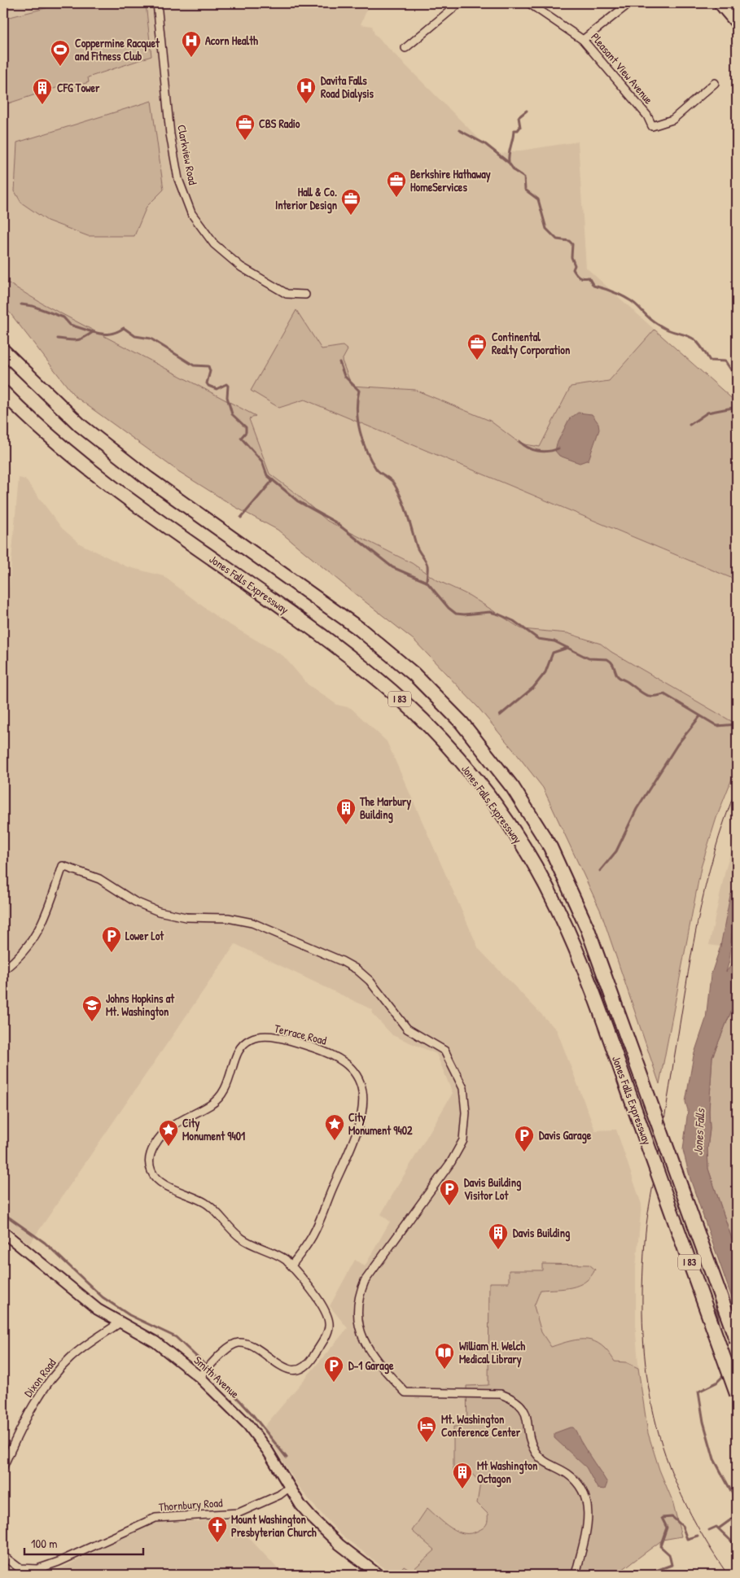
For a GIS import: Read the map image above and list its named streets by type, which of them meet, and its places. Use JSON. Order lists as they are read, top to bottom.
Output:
{
  "streets": {
    "highway": ["Jones Falls Expressway", "I 83"],
    "main road": ["Smith Avenue"],
    "street": [
      "Pleasant View Avenue",
      "Clarkview Road",
      "Terrace Road",
      "Dixon Road",
      "Thornbury Road"
    ]
  },
  "crossings": [
    ["Terrace Road", "Smith Avenue"],
    ["Smith Avenue", "Dixon Road"],
    ["Smith Avenue", "Thornbury Road"]
  ],
  "water": ["Jones Falls"],
  "places": {
    "hospital": ["Acorn Health", "Davita Falls Road Dialysis"],
    "sports": ["Coppermine Racquet and Fitness Club"],
    "building": [
      "CFG Tower",
      "The Marbury Building",
      "Davis Building",
      "Mt Washington Octagon"
    ],
    "office": [
      "CBS Radio",
      "Berkshire Hathaway HomeServices",
      "Hall & Co. Interior Design",
      "Continental Realty Corporation"
    ],
    "parking": [
      "Lower Lot",
      "Davis Garage",
      "Davis Building Visitor Lot",
      "D-1 Garage"
    ],
    "school or university": ["Johns Hopkins at Mt. Washington"],
    "place": ["City Monument 9402", "City Monument 9401"],
    "library": ["William H. Welch Medical Library"],
    "hotel": ["Mt. Washington Conference Center"],
    "church": ["Mount Washington Presbyterian Church"]
  },
  "scale_bar": "100 m"
}
